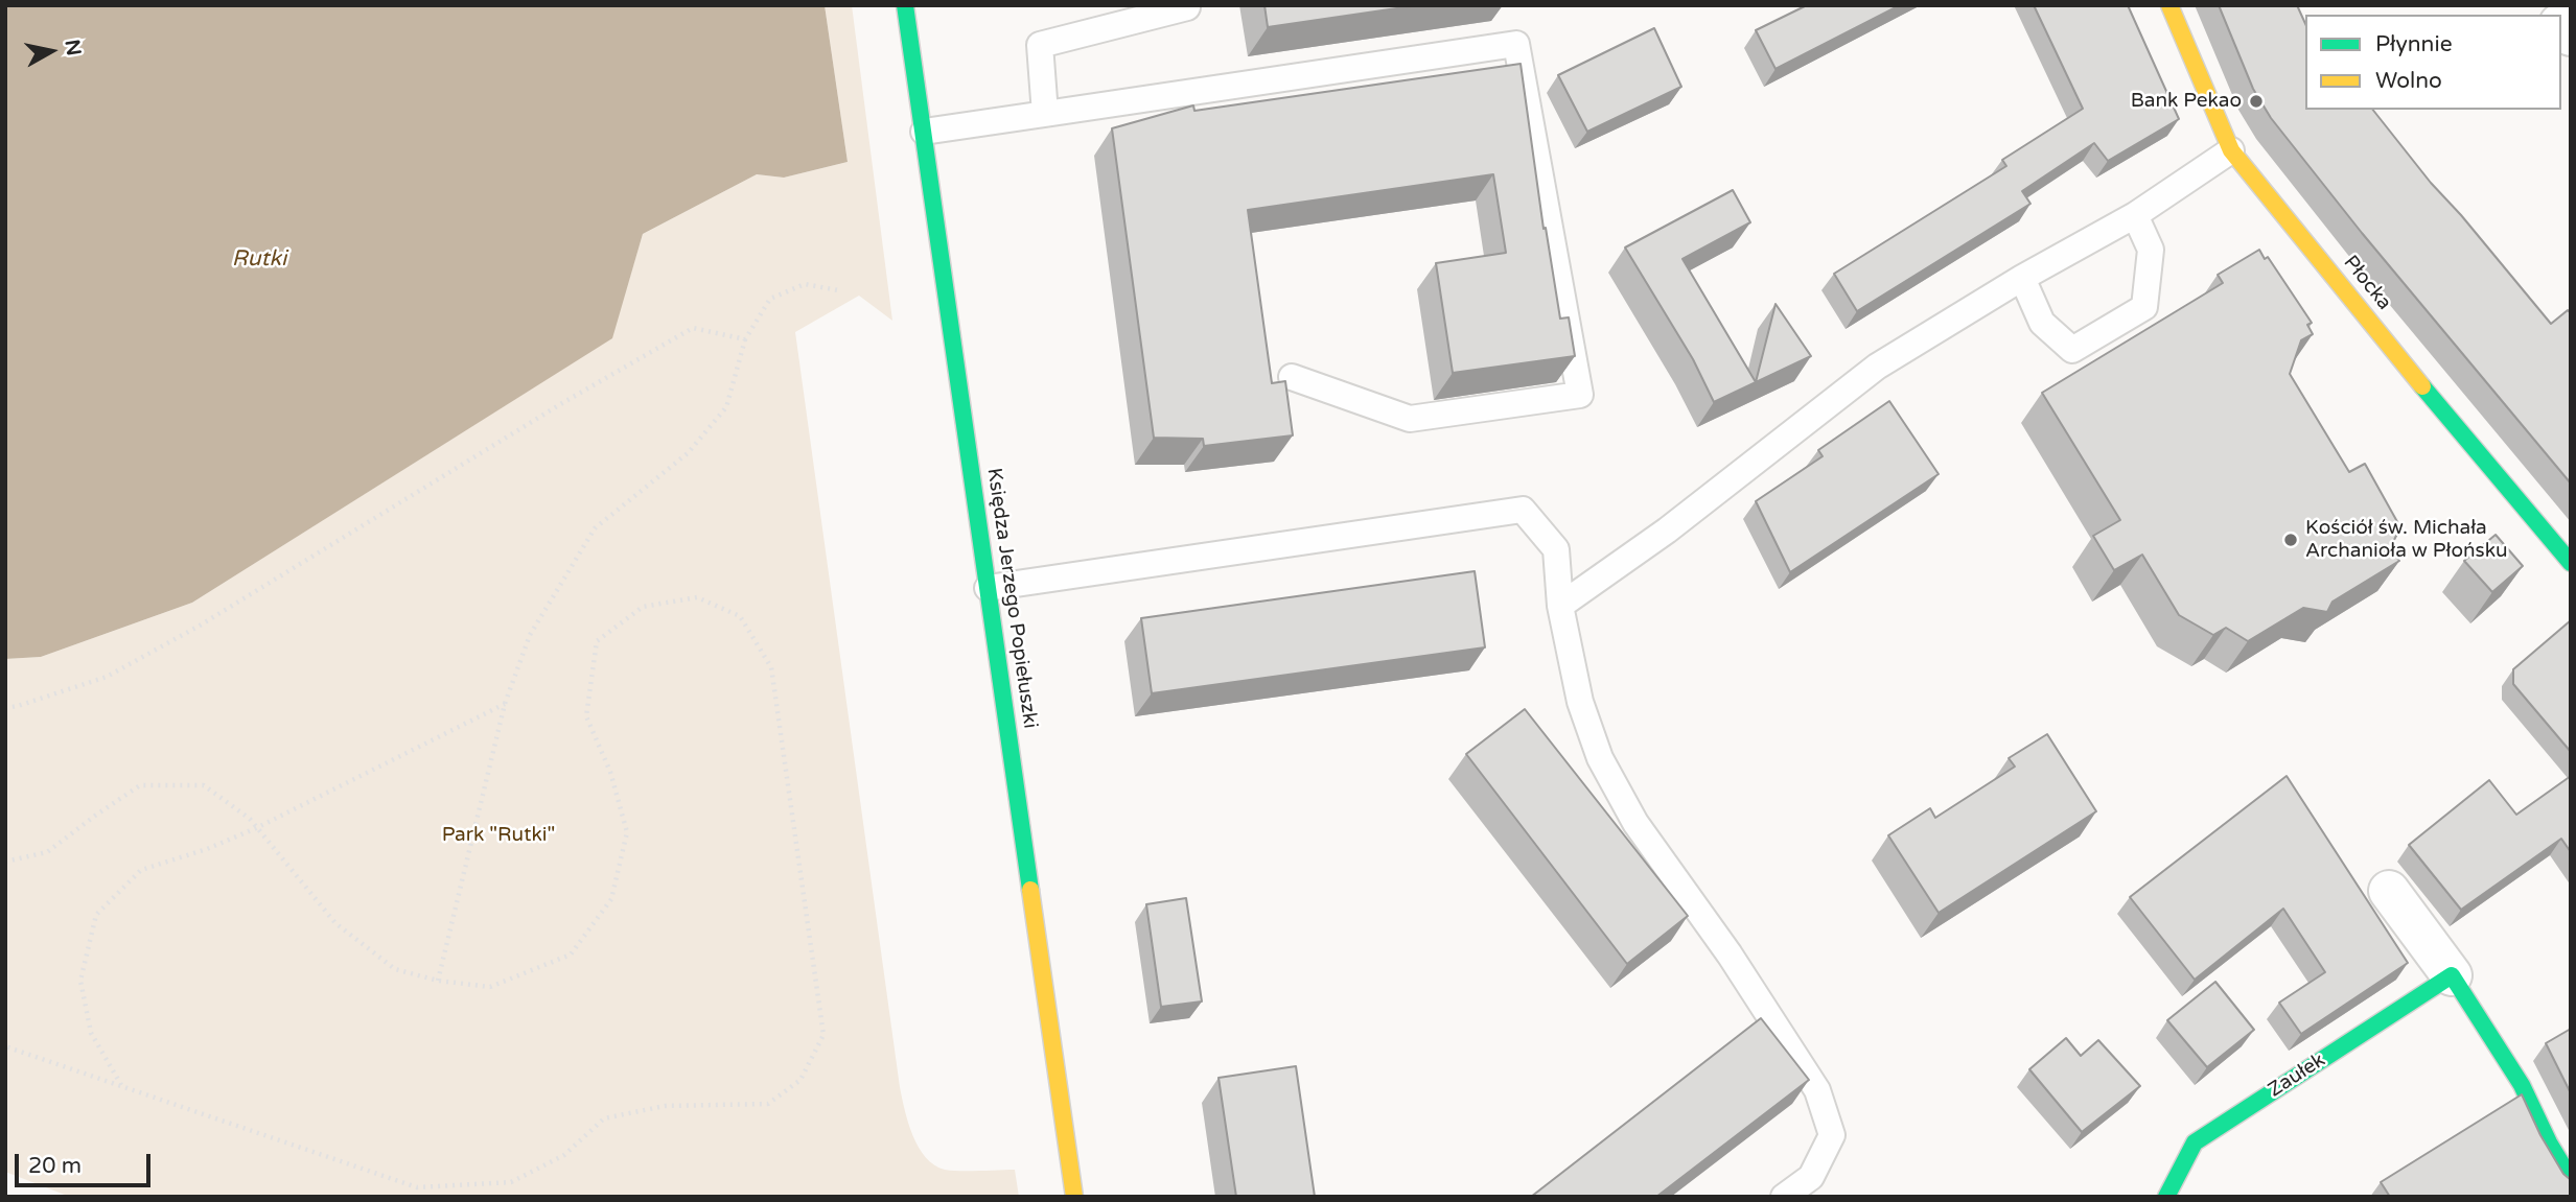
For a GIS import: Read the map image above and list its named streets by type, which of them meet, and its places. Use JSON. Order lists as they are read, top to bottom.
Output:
{
  "streets": {
    "street": ["Płocka", "Księdza Jerzego Popiełuszki", "Zaułek"]
  },
  "water": ["Rutki"],
  "parks": ["Park \"Rutki\""],
  "places": ["Bank Pekao", "Kościół św. Michała Archanioła w Płońsku"],
  "legend": ["Płynnie", "Wolno"],
  "scale_bar": "20 m",
  "north": "right"
}
